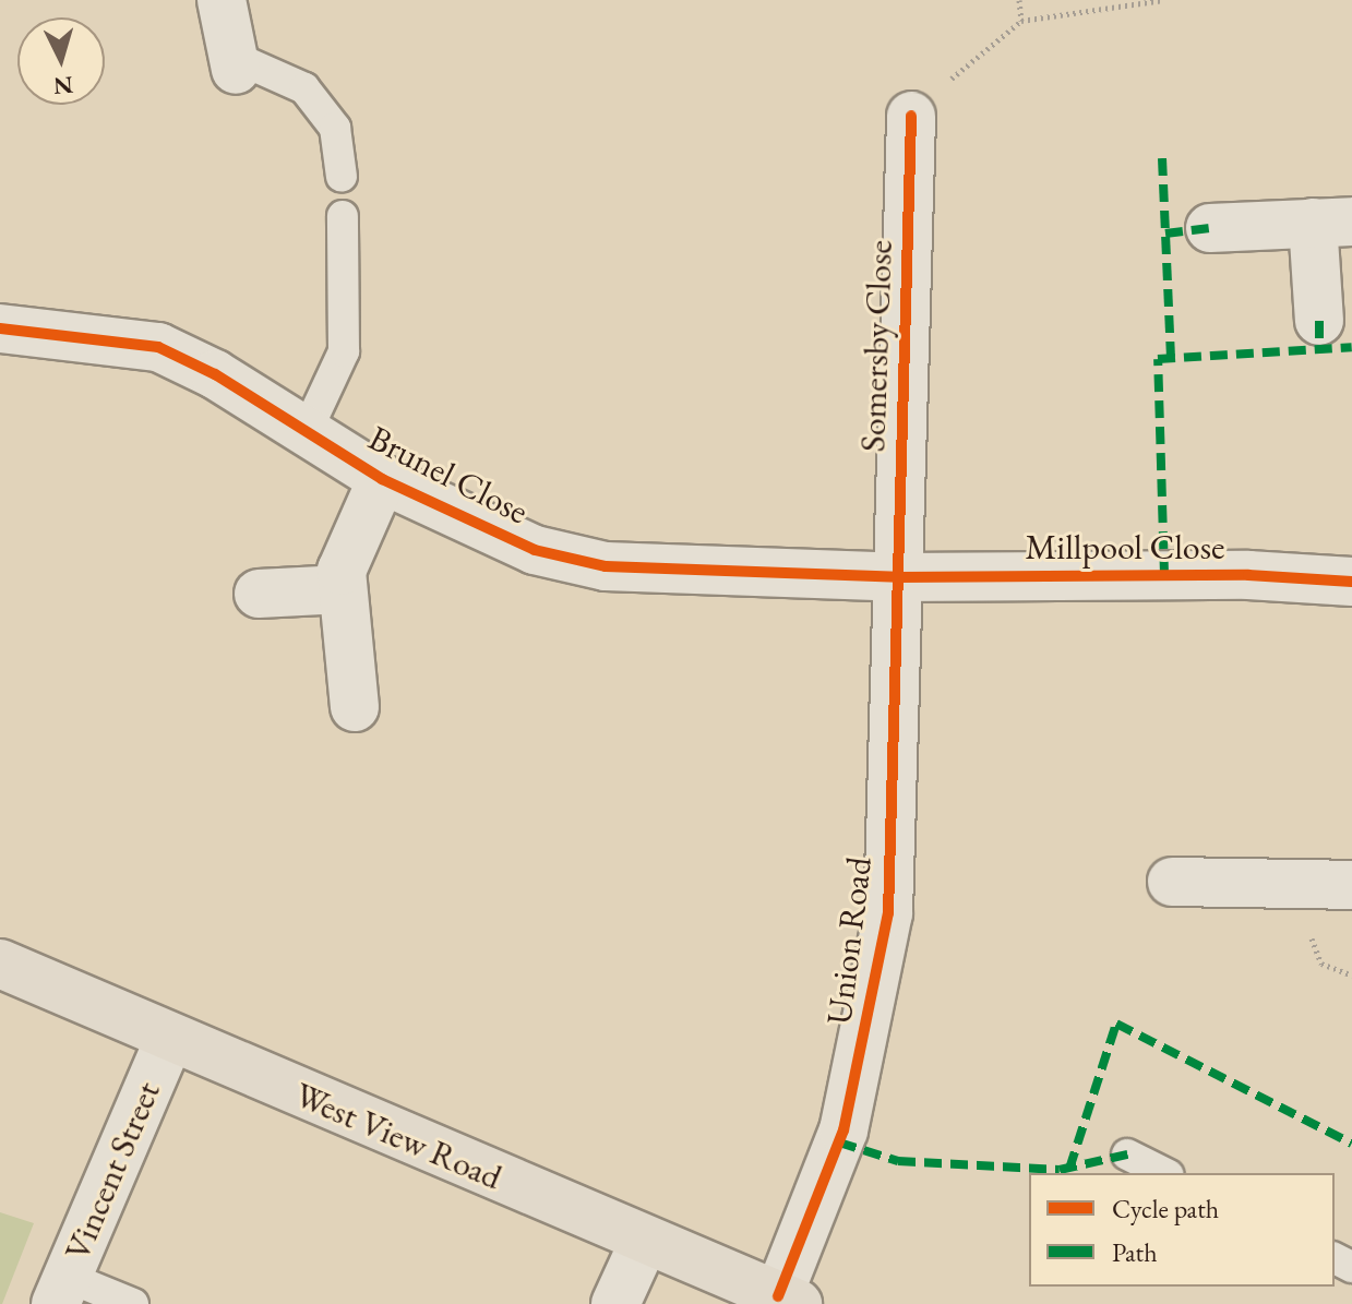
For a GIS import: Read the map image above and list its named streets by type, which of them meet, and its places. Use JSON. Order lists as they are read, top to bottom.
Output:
{
  "streets": {
    "main road": ["West View Road"],
    "street": [
      "Somersby Close",
      "Brunel Close",
      "Millpool Close",
      "Union Road",
      "Vincent Street"
    ]
  },
  "crossings": [
    ["Somersby Close", "Brunel Close"],
    ["Somersby Close", "Millpool Close"],
    ["Somersby Close", "Union Road"],
    ["Brunel Close", "Millpool Close"],
    ["Brunel Close", "Union Road"],
    ["Millpool Close", "Union Road"],
    ["Union Road", "West View Road"],
    ["West View Road", "Vincent Street"]
  ],
  "legend": ["Cycle path", "Path"],
  "north": "bottom"
}
